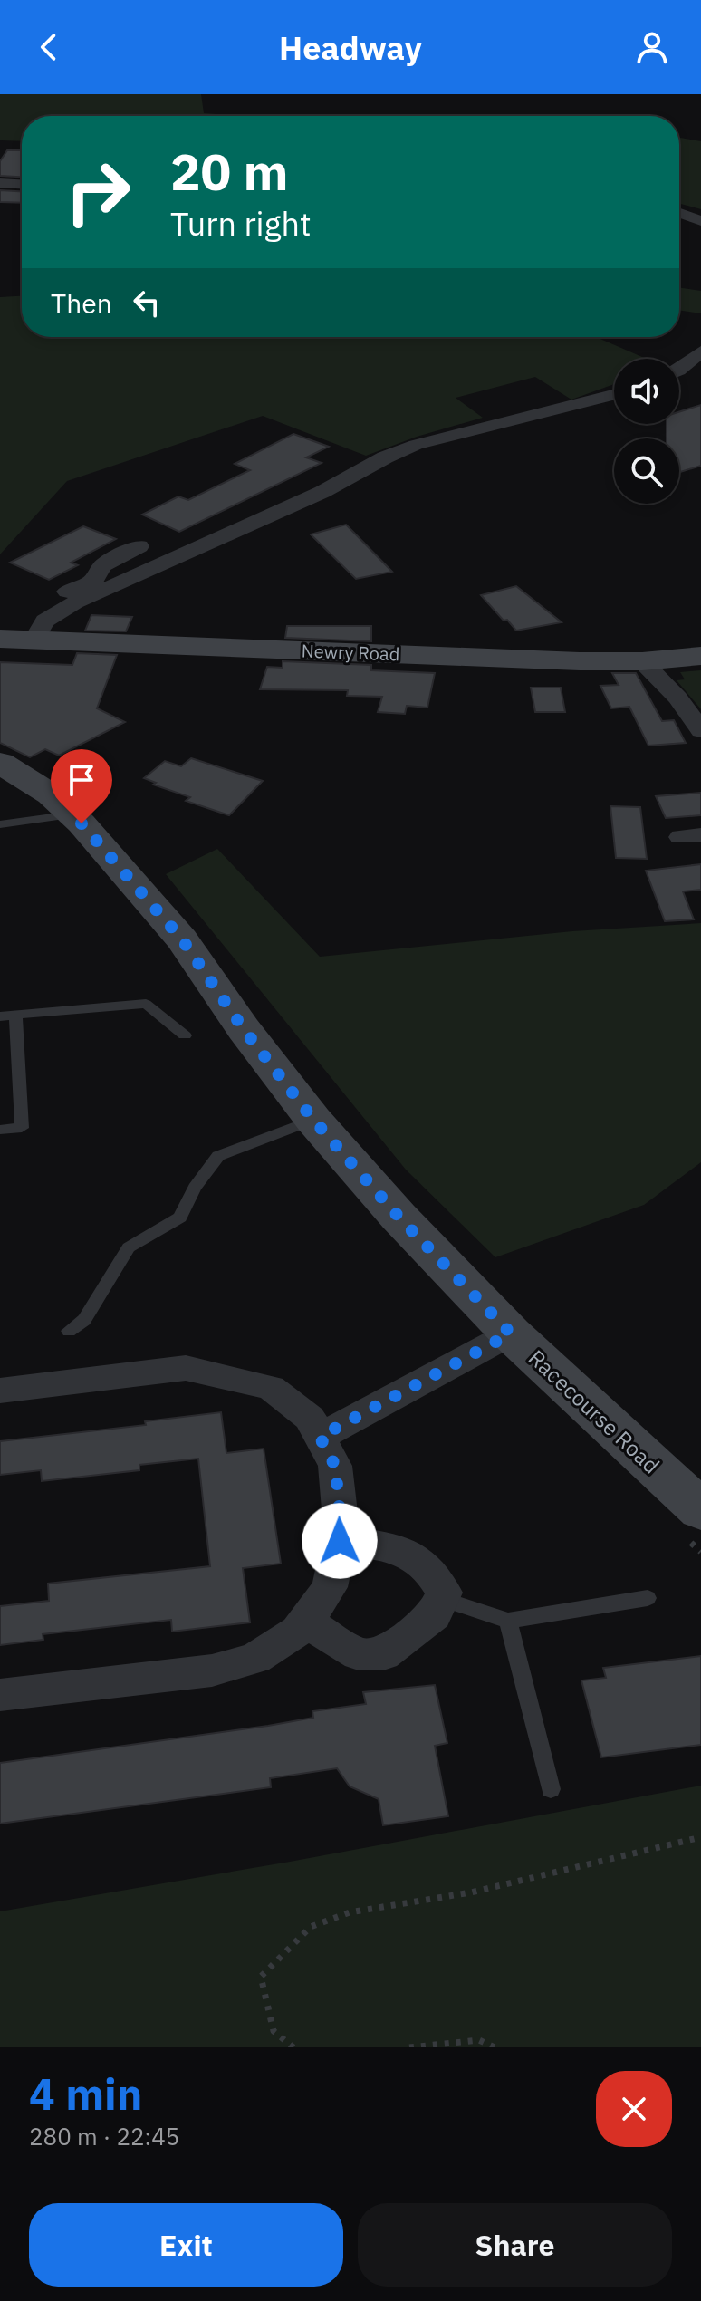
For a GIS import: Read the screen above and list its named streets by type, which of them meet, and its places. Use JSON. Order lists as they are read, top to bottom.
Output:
{
  "streets": {
    "street": ["Newry Road", "Racecourse Road"]
  },
  "page": {
    "header": "Headway",
    "turn": ["20 m", "Turn right"],
    "then": "Then",
    "heading": ["4 min", "280 m · 22:45"],
    "buttons": ["Exit", "Share"]
  }
}
